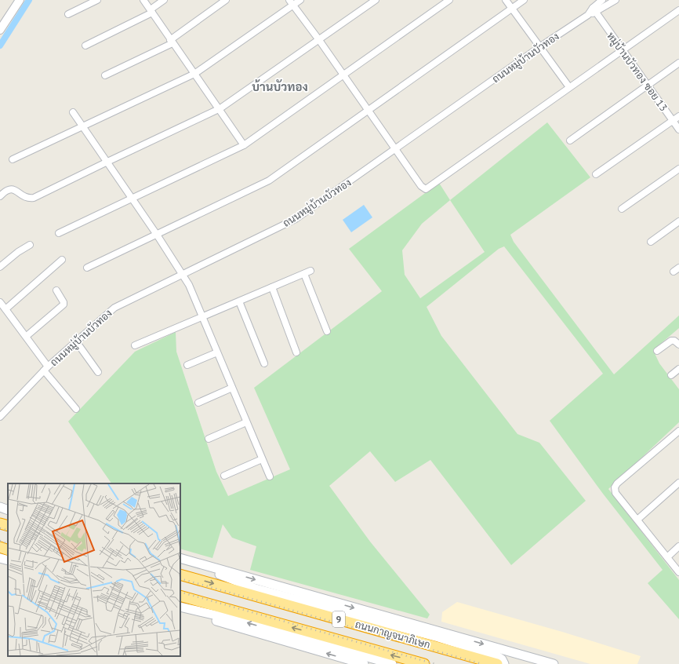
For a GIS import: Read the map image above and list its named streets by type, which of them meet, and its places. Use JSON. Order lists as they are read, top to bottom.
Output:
{
  "streets": {
    "highway": ["9", "ถนนกาญจนาภิเษก"],
    "street": ["ถนนหมู่บ้านบัวทอง", "หมู่บ้านบัวทอง ซอย 13"]
  },
  "crossings": [
    ["ถนนหมู่บ้านบัวทอง", "หมู่บ้านบัวทอง ซอย 13"]
  ],
  "districts": ["บ้านบัวทอง"]
}
